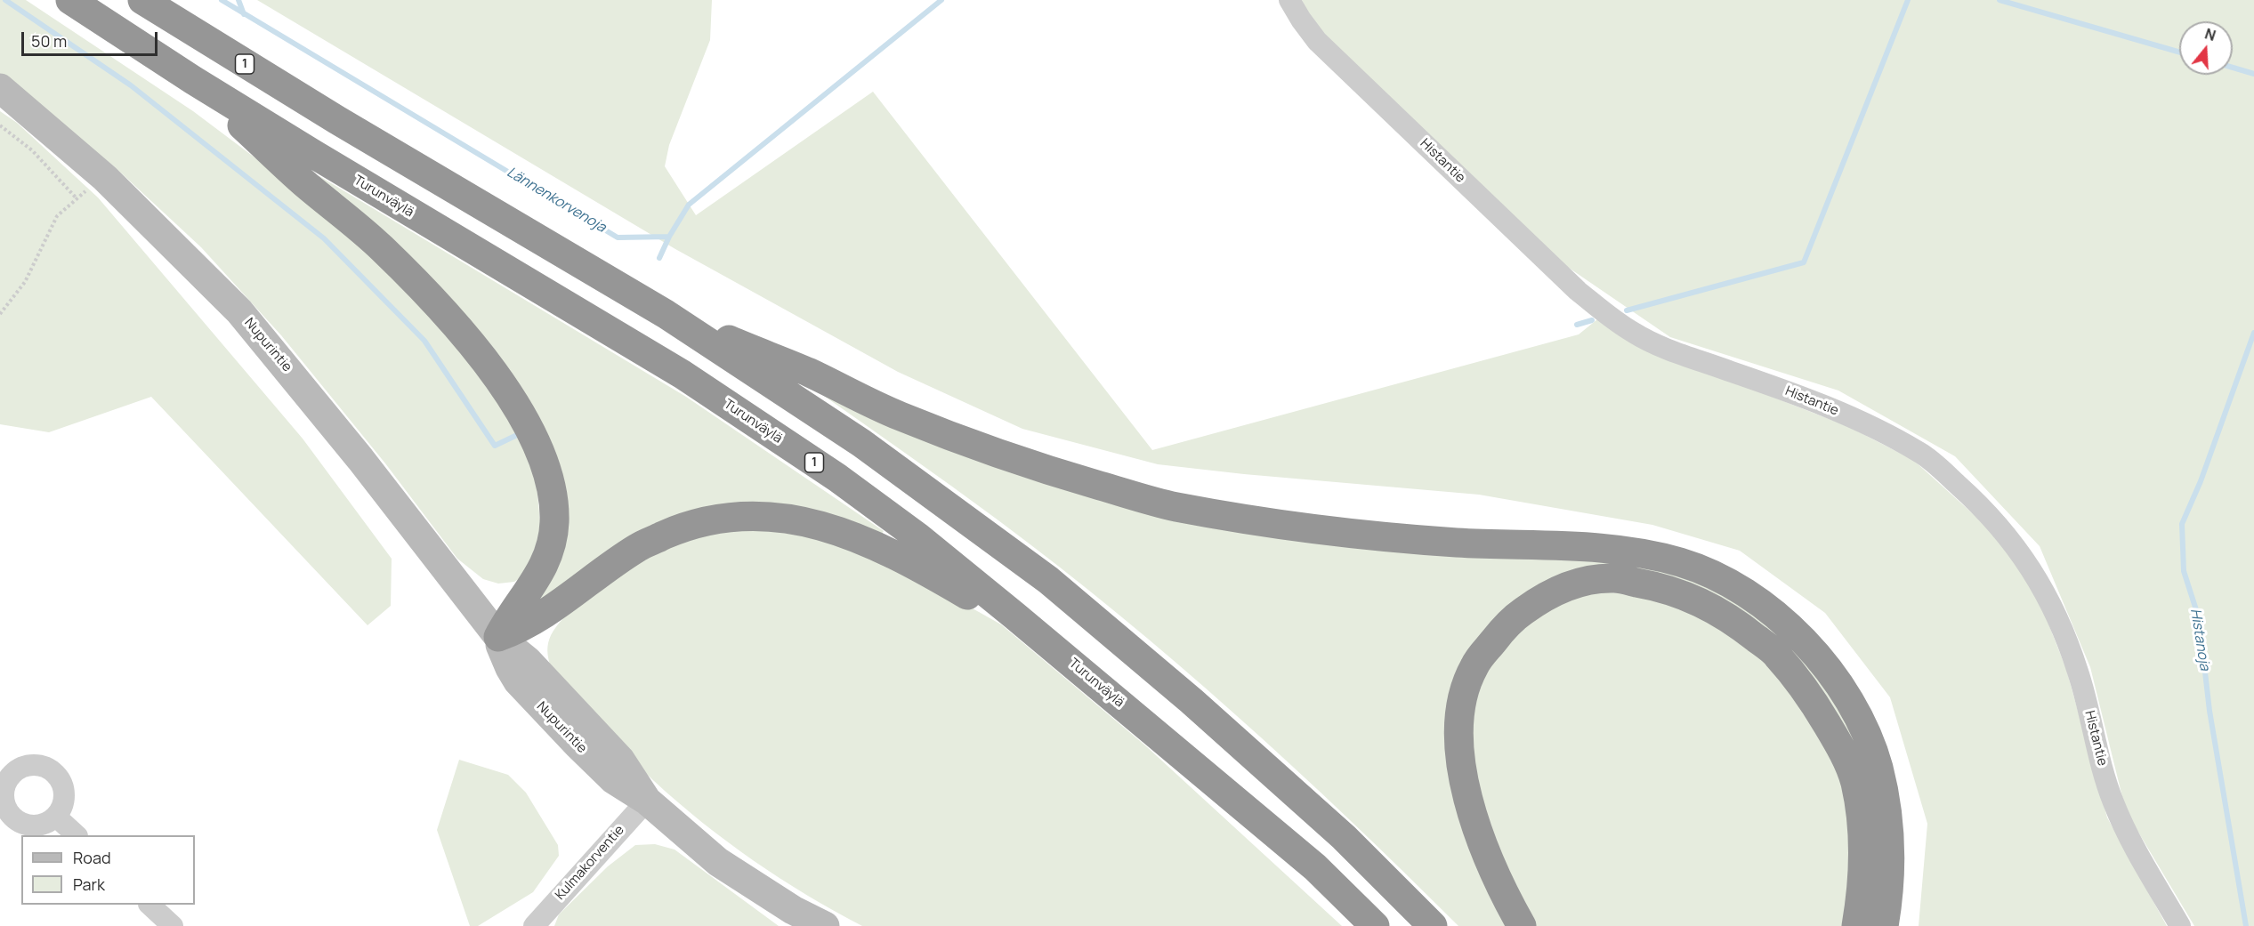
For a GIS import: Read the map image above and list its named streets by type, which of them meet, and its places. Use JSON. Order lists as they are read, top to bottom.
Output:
{
  "streets": {
    "highway": ["1", "Turunväylä"],
    "main road": ["Nupurintie"],
    "street": ["Histantie", "Kulmakorventie"]
  },
  "crossings": [
    ["Nupurintie", "Kulmakorventie"]
  ],
  "water": ["Lännenkorvenoja", "Histanoja"],
  "legend": ["Road", "Park"],
  "scale_bar": "50 m",
  "north": "top"
}
